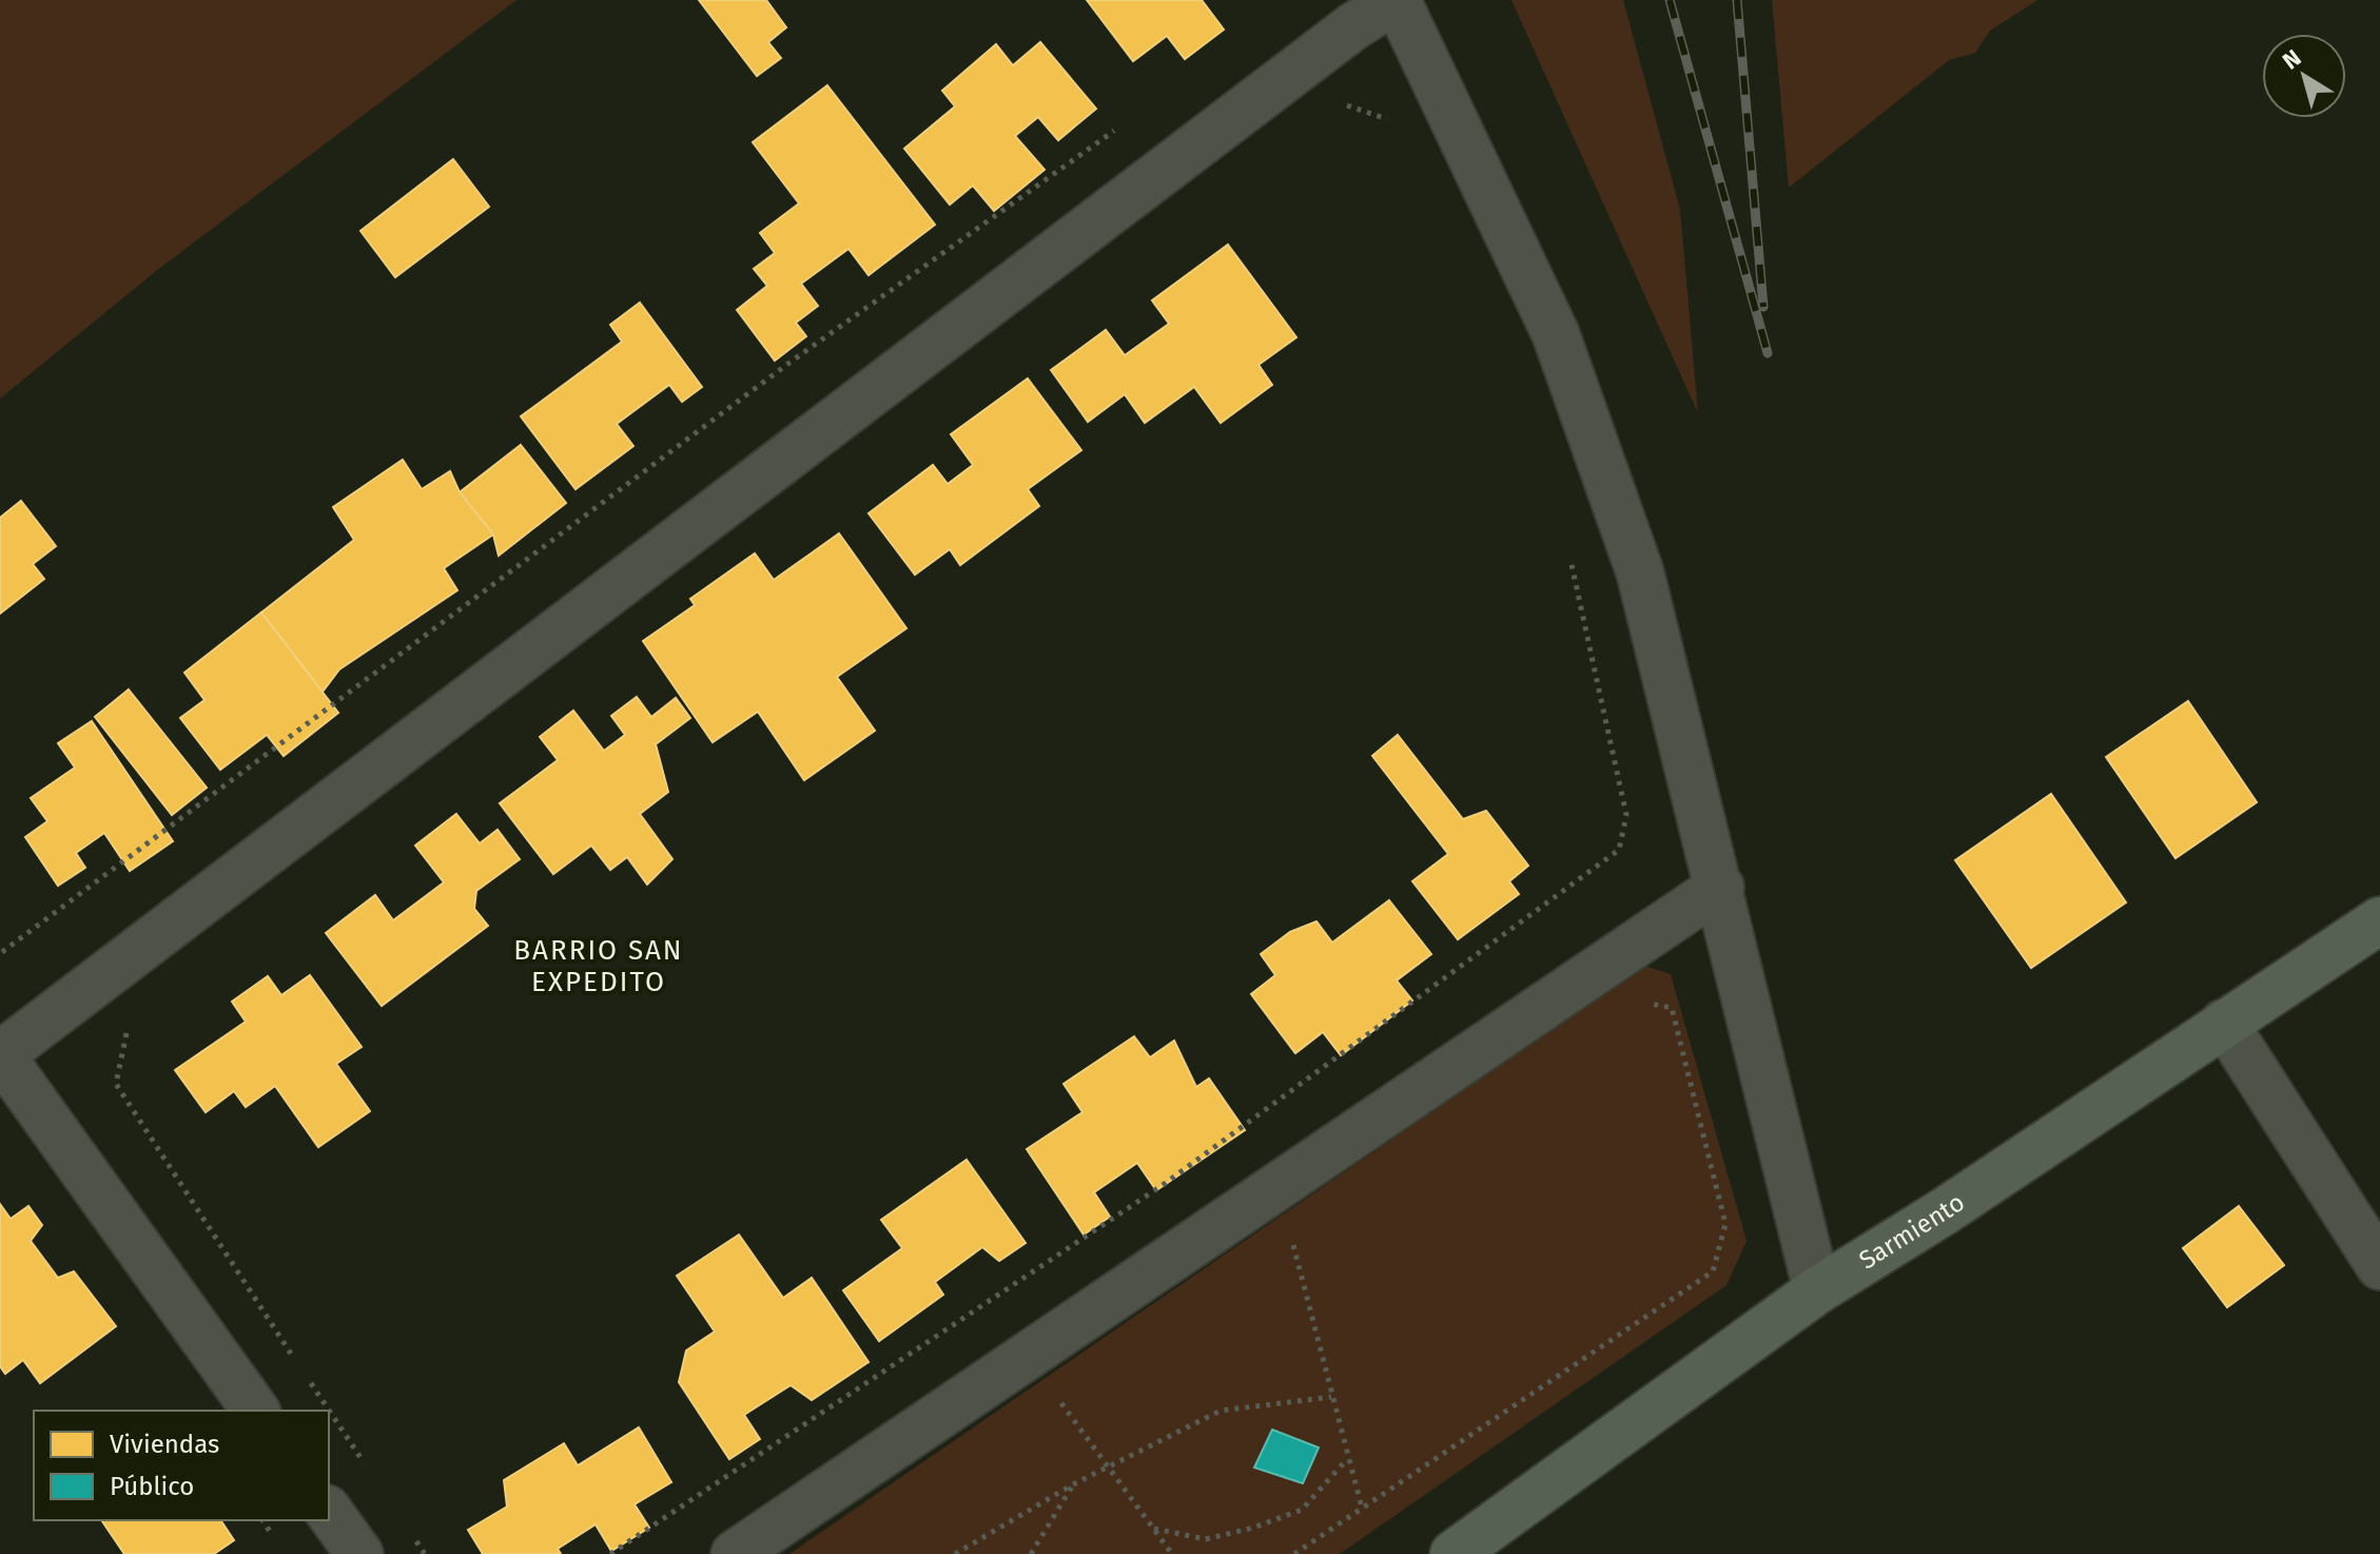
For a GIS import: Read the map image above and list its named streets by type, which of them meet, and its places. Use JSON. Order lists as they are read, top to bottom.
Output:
{
  "streets": {
    "main road": ["Sarmiento"]
  },
  "districts": ["BARRIO SAN EXPEDITO"],
  "legend": ["Viviendas", "Público"],
  "north": "top left"
}
